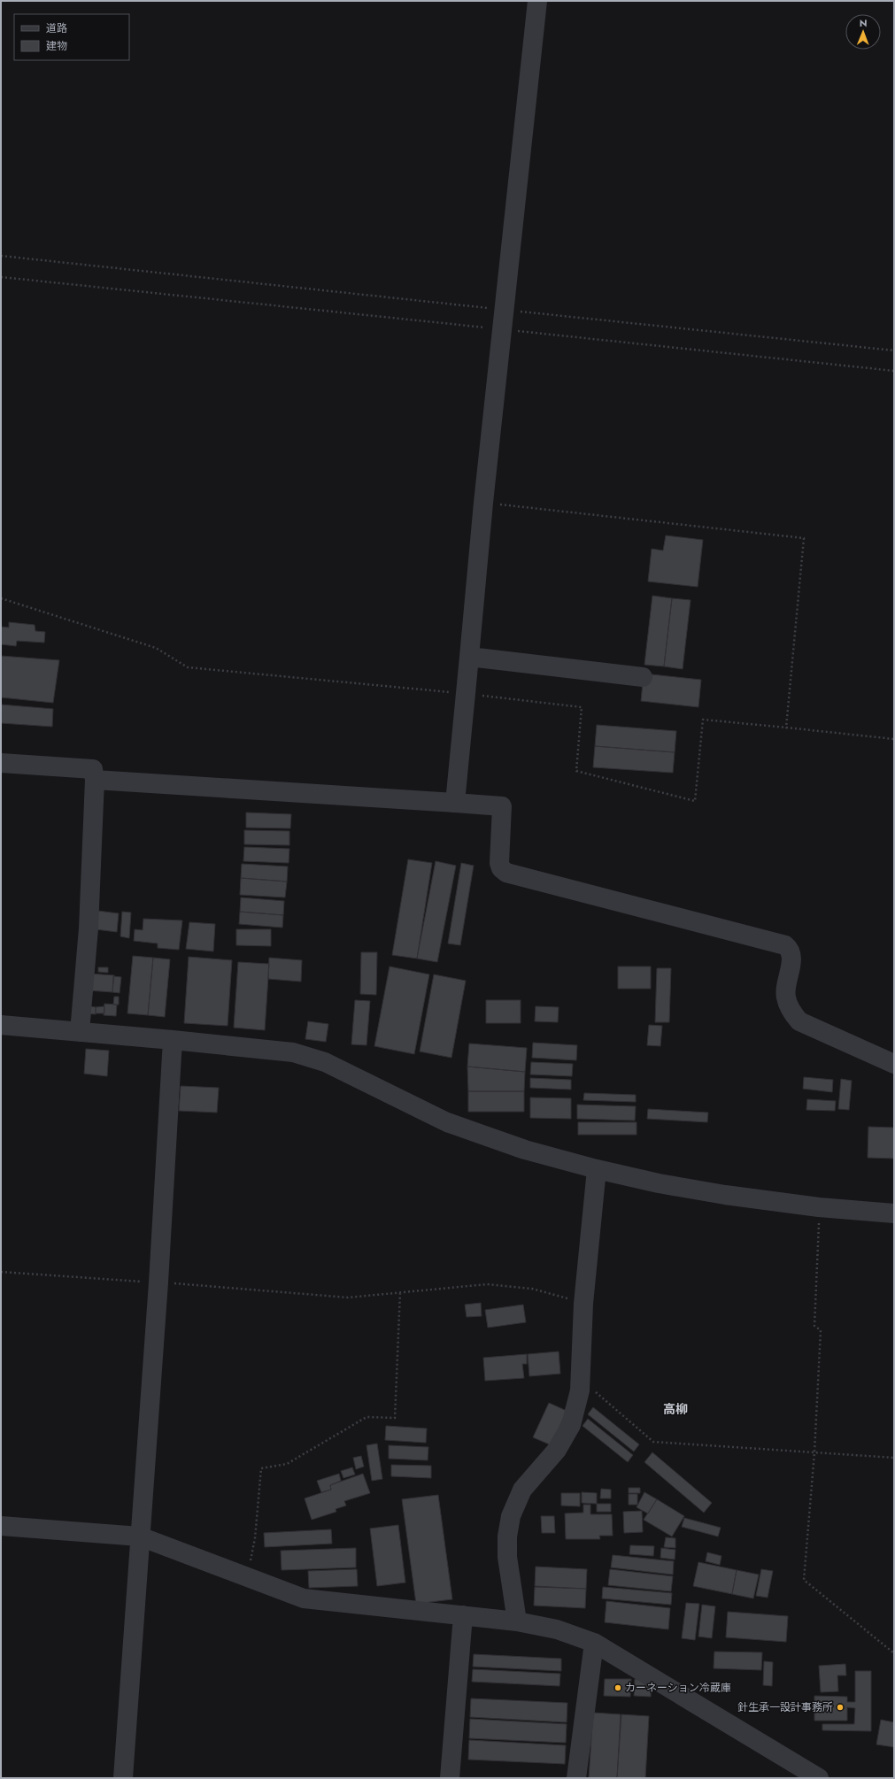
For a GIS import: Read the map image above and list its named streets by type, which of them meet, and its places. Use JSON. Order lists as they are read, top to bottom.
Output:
{
  "districts": ["高柳"],
  "places": ["カーネーション冷蔵庫", "針生承一設計事務所"],
  "legend": ["道路", "建物"],
  "north": "top"
}
